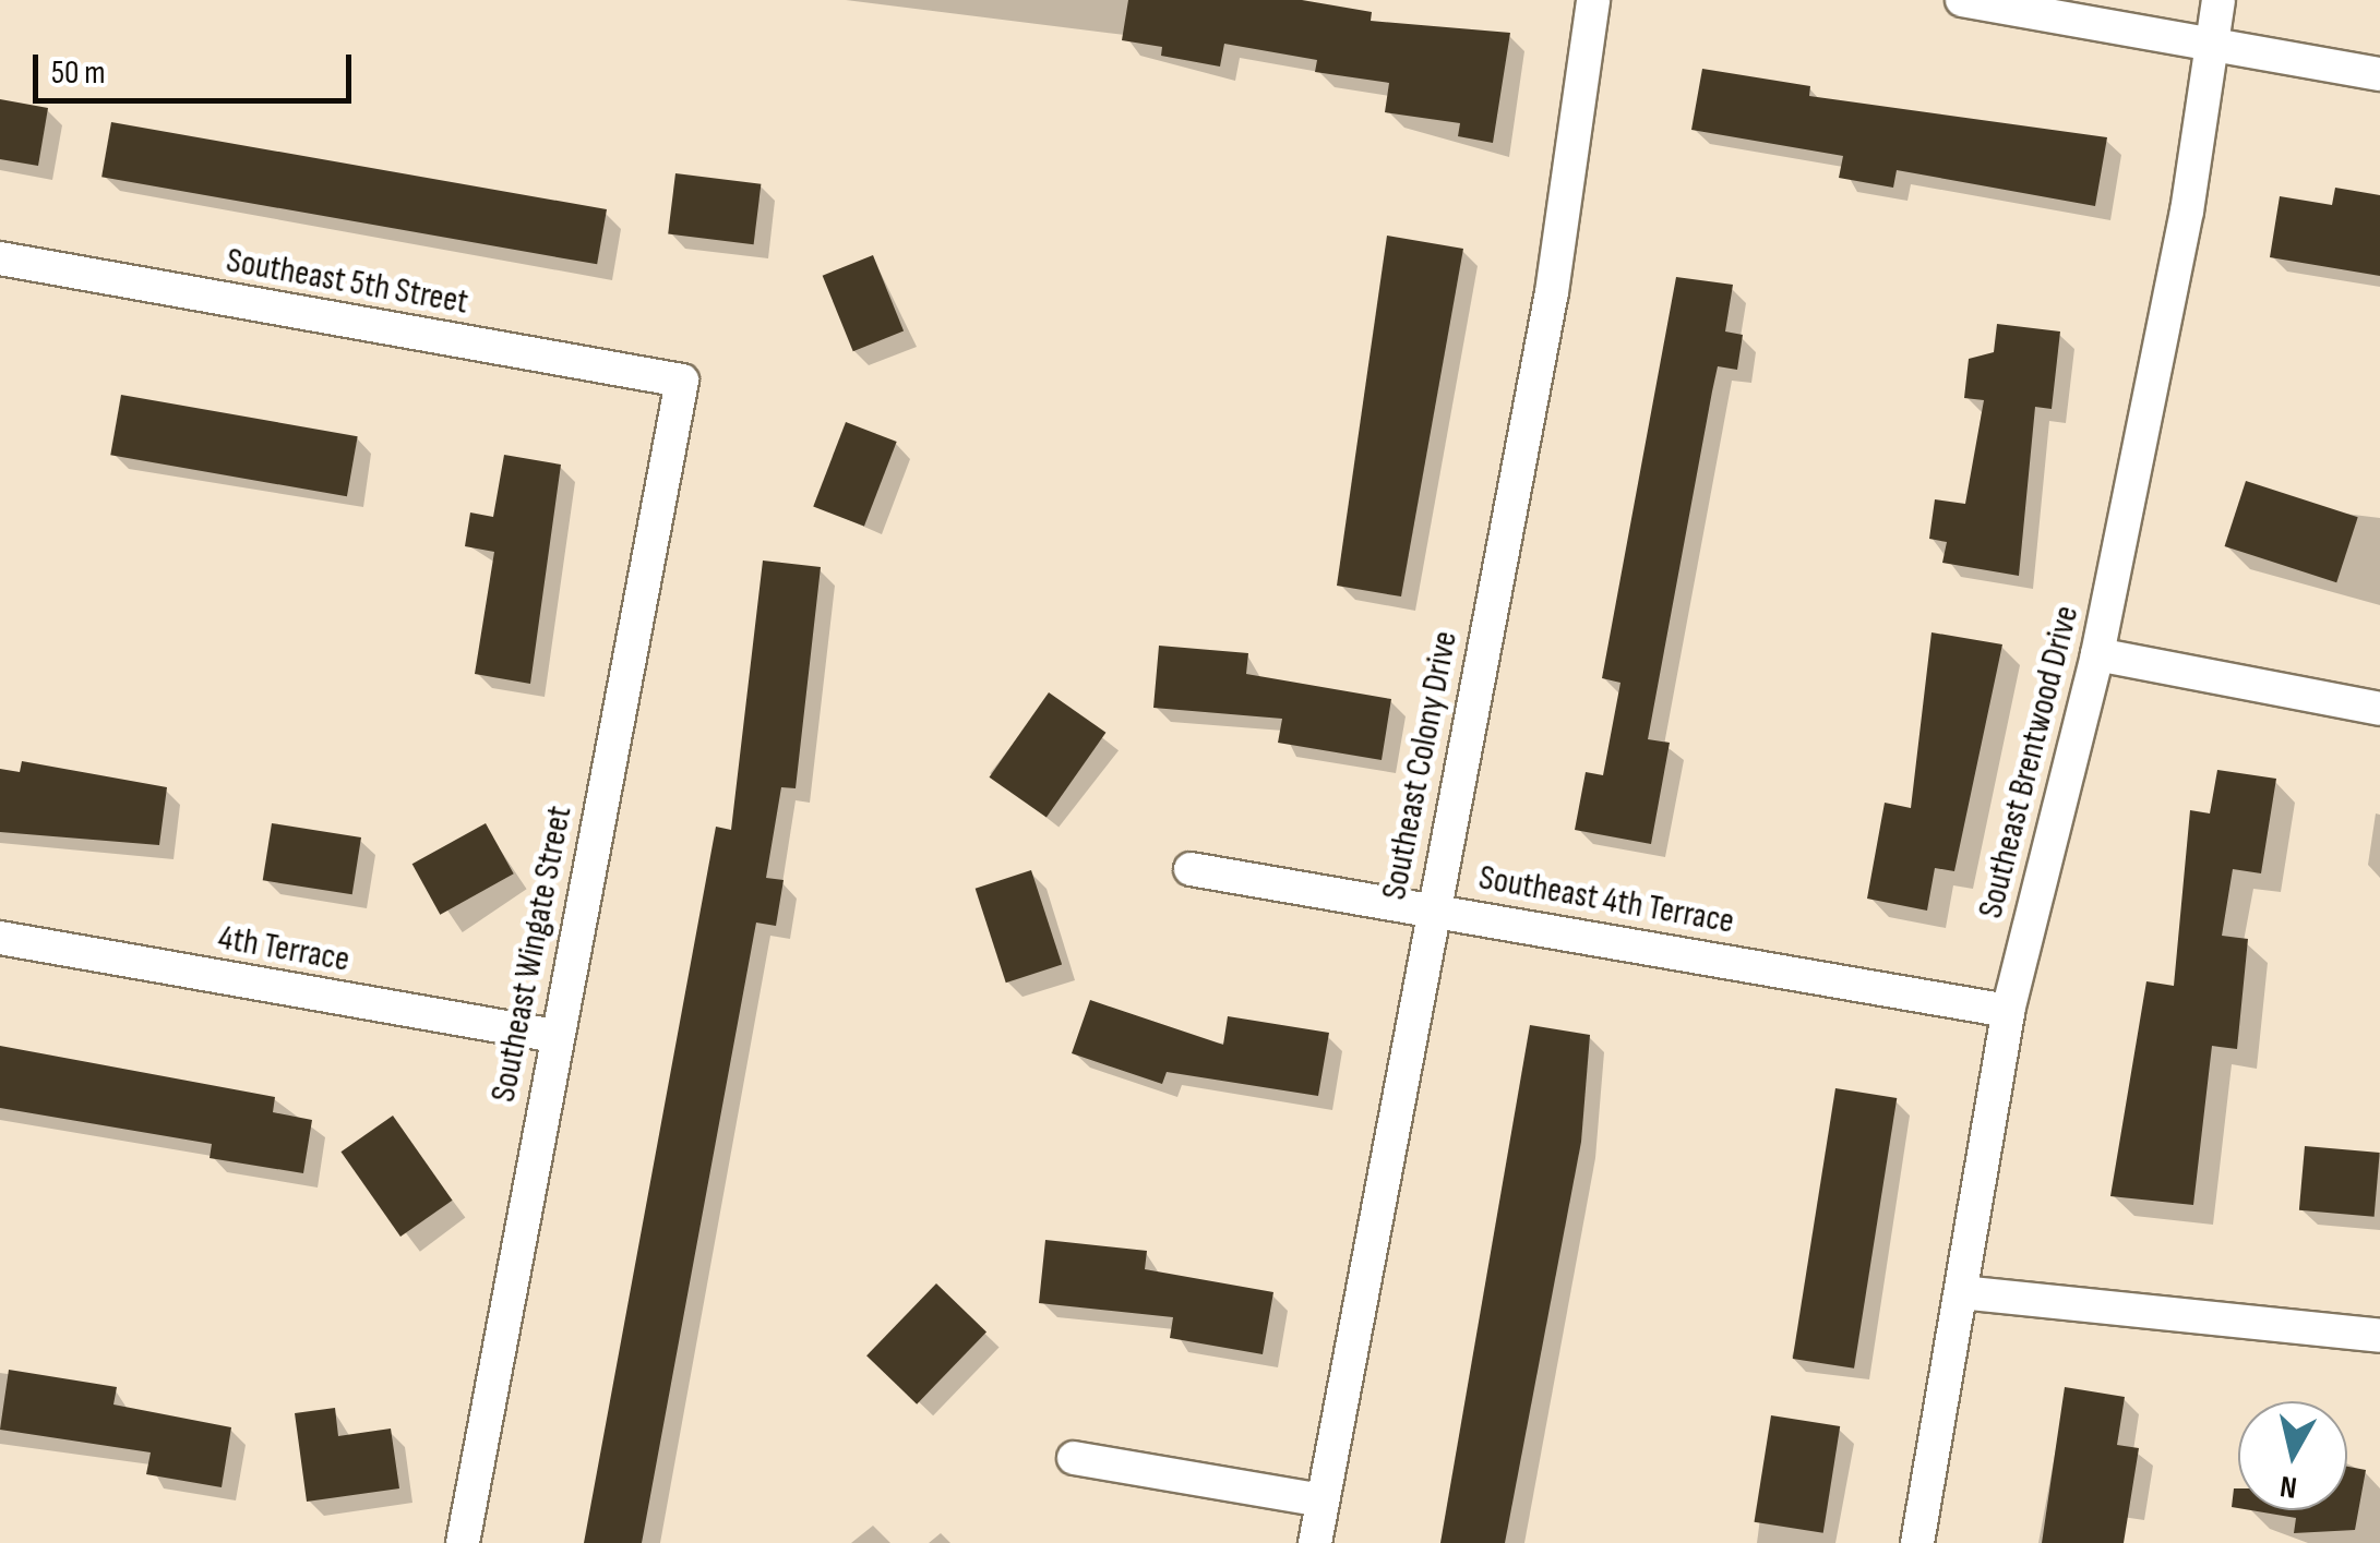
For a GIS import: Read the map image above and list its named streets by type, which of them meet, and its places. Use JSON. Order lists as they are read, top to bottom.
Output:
{
  "streets": {
    "street": [
      "Southeast 5th Street",
      "Southeast Brentwood Drive",
      "Southeast Colony Drive",
      "Southeast 4th Terrace",
      "4th Terrace",
      "Southeast Wingate Street"
    ]
  },
  "crossings": [
    ["Southeast 5th Street", "Southeast Wingate Street"],
    ["Southeast Brentwood Drive", "Southeast 4th Terrace"],
    ["Southeast Colony Drive", "Southeast 4th Terrace"],
    ["4th Terrace", "Southeast Wingate Street"]
  ],
  "scale_bar": "50 m",
  "north": "bottom"
}
